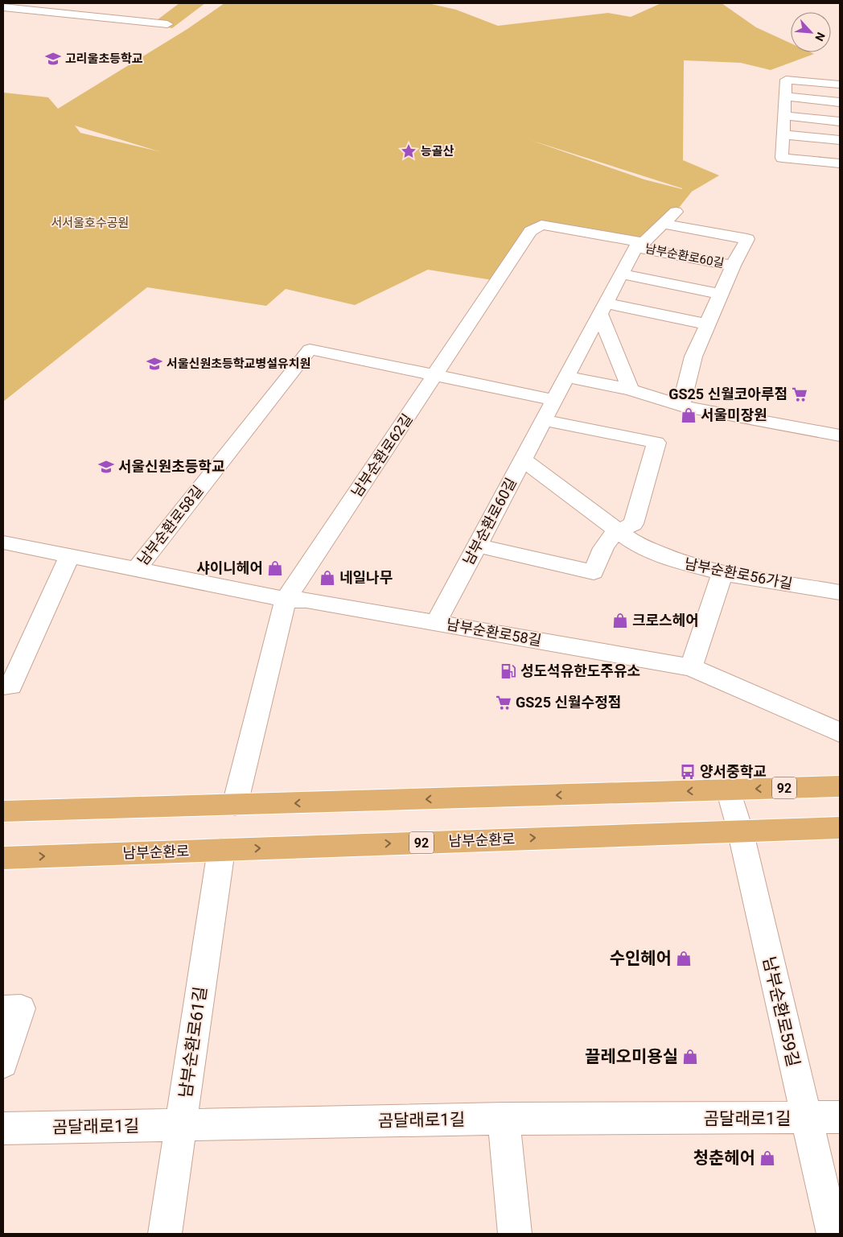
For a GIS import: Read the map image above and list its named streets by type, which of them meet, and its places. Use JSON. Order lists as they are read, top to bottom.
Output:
{
  "streets": {
    "main road": ["92", "남부순환로"],
    "street": [
      "남부순환로60길",
      "남부순환로62길",
      "남부순환로58길",
      "남부순환로56가길",
      "남부순환로59길",
      "남부순환로61길",
      "곰달래로1길"
    ]
  },
  "crossings": [
    ["남부순환로60길", "남부순환로62길"],
    ["남부순환로60길", "남부순환로58길"],
    ["남부순환로60길", "남부순환로56가길"],
    ["남부순환로62길", "남부순환로58길"],
    ["남부순환로62길", "92"],
    ["92", "남부순환로59길"],
    ["남부순환로", "남부순환로59길"],
    ["남부순환로", "남부순환로61길"],
    ["남부순환로59길", "곰달래로1길"],
    ["남부순환로61길", "곰달래로1길"]
  ],
  "parks": ["서서울호수공원"],
  "places": {
    "school or university": ["고리울초등학교", "서울신원초등학교병설유치원", "서울신원초등학교"],
    "place": ["능골산"],
    "supermarket": ["GS25 신월코아루점", "GS25 신월수정점"],
    "shop": [
      "서울미장원",
      "샤이니헤어",
      "네일나무",
      "크로스헤어",
      "수인헤어",
      "끌레오미용실",
      "청춘헤어"
    ],
    "fuel station": ["성도석유한도주유소"],
    "bus stop": ["양서중학교"]
  },
  "north": "bottom right"
}
